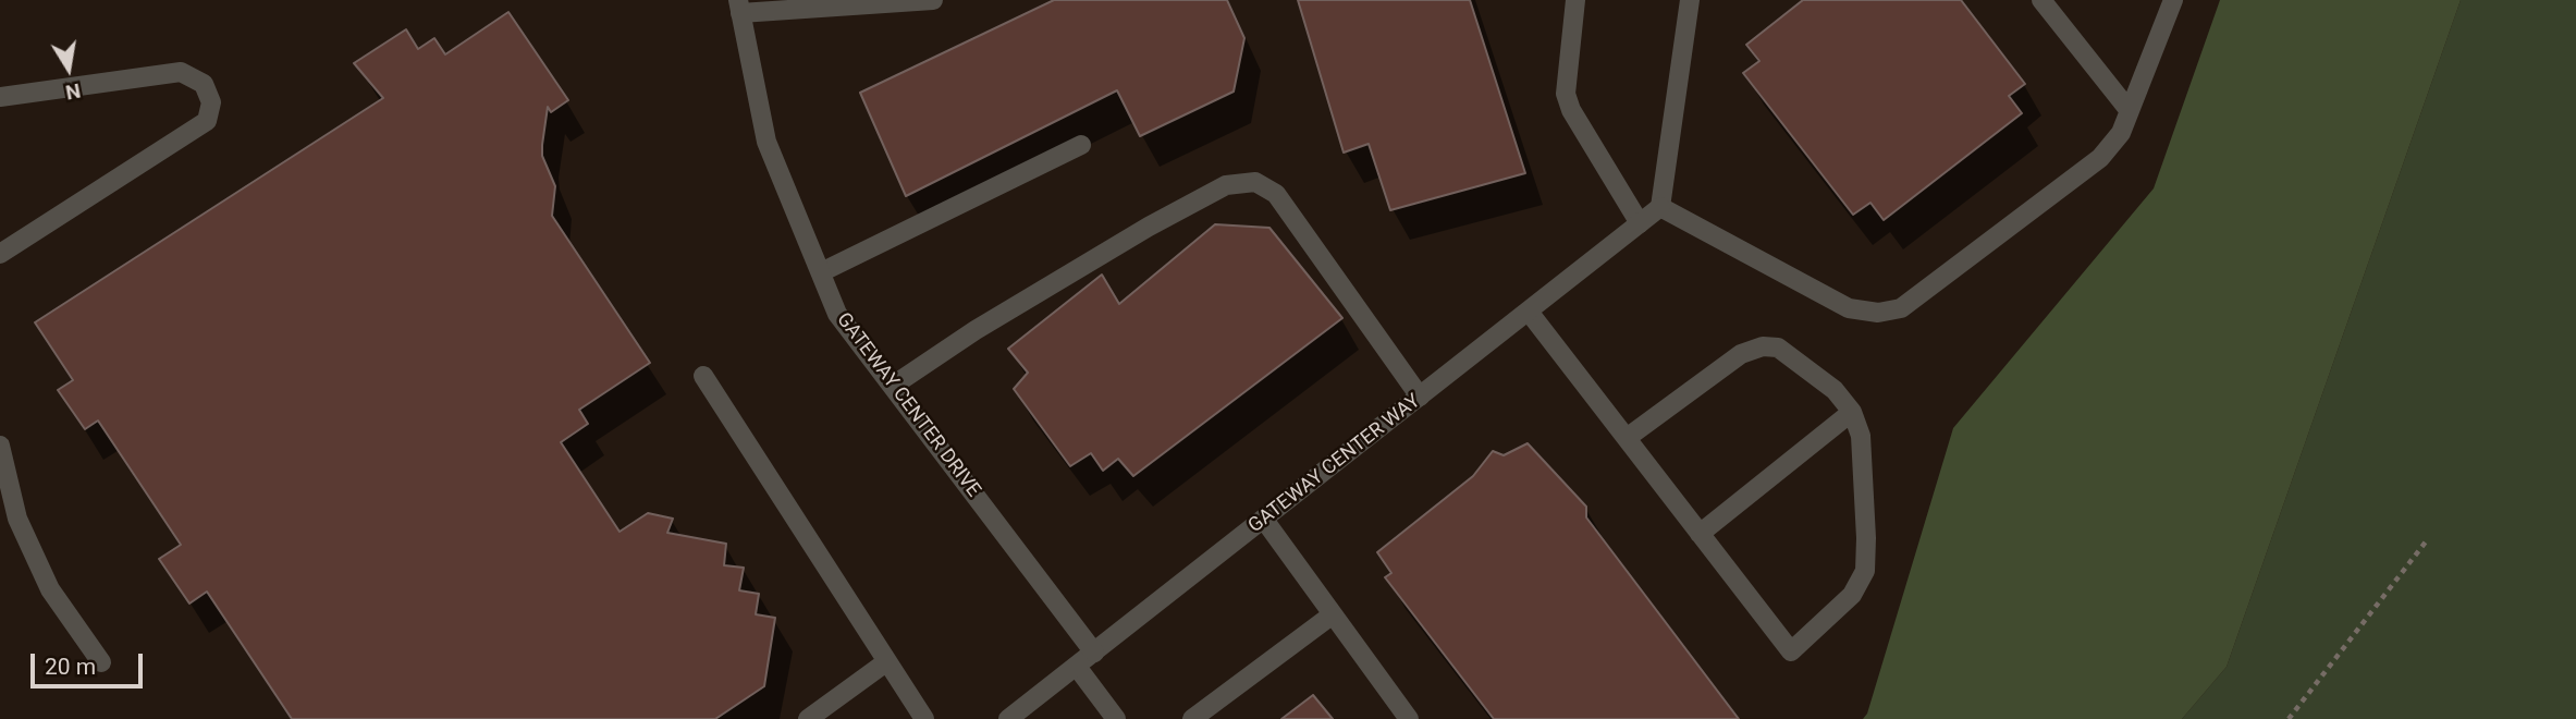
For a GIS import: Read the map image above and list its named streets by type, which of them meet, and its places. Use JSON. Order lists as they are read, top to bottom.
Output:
{
  "streets": {
    "street": ["GATEWAY CENTER DRIVE", "GATEWAY CENTER WAY"]
  },
  "crossings": [
    ["GATEWAY CENTER DRIVE", "GATEWAY CENTER WAY"]
  ],
  "scale_bar": "20 m",
  "north": "bottom"
}
